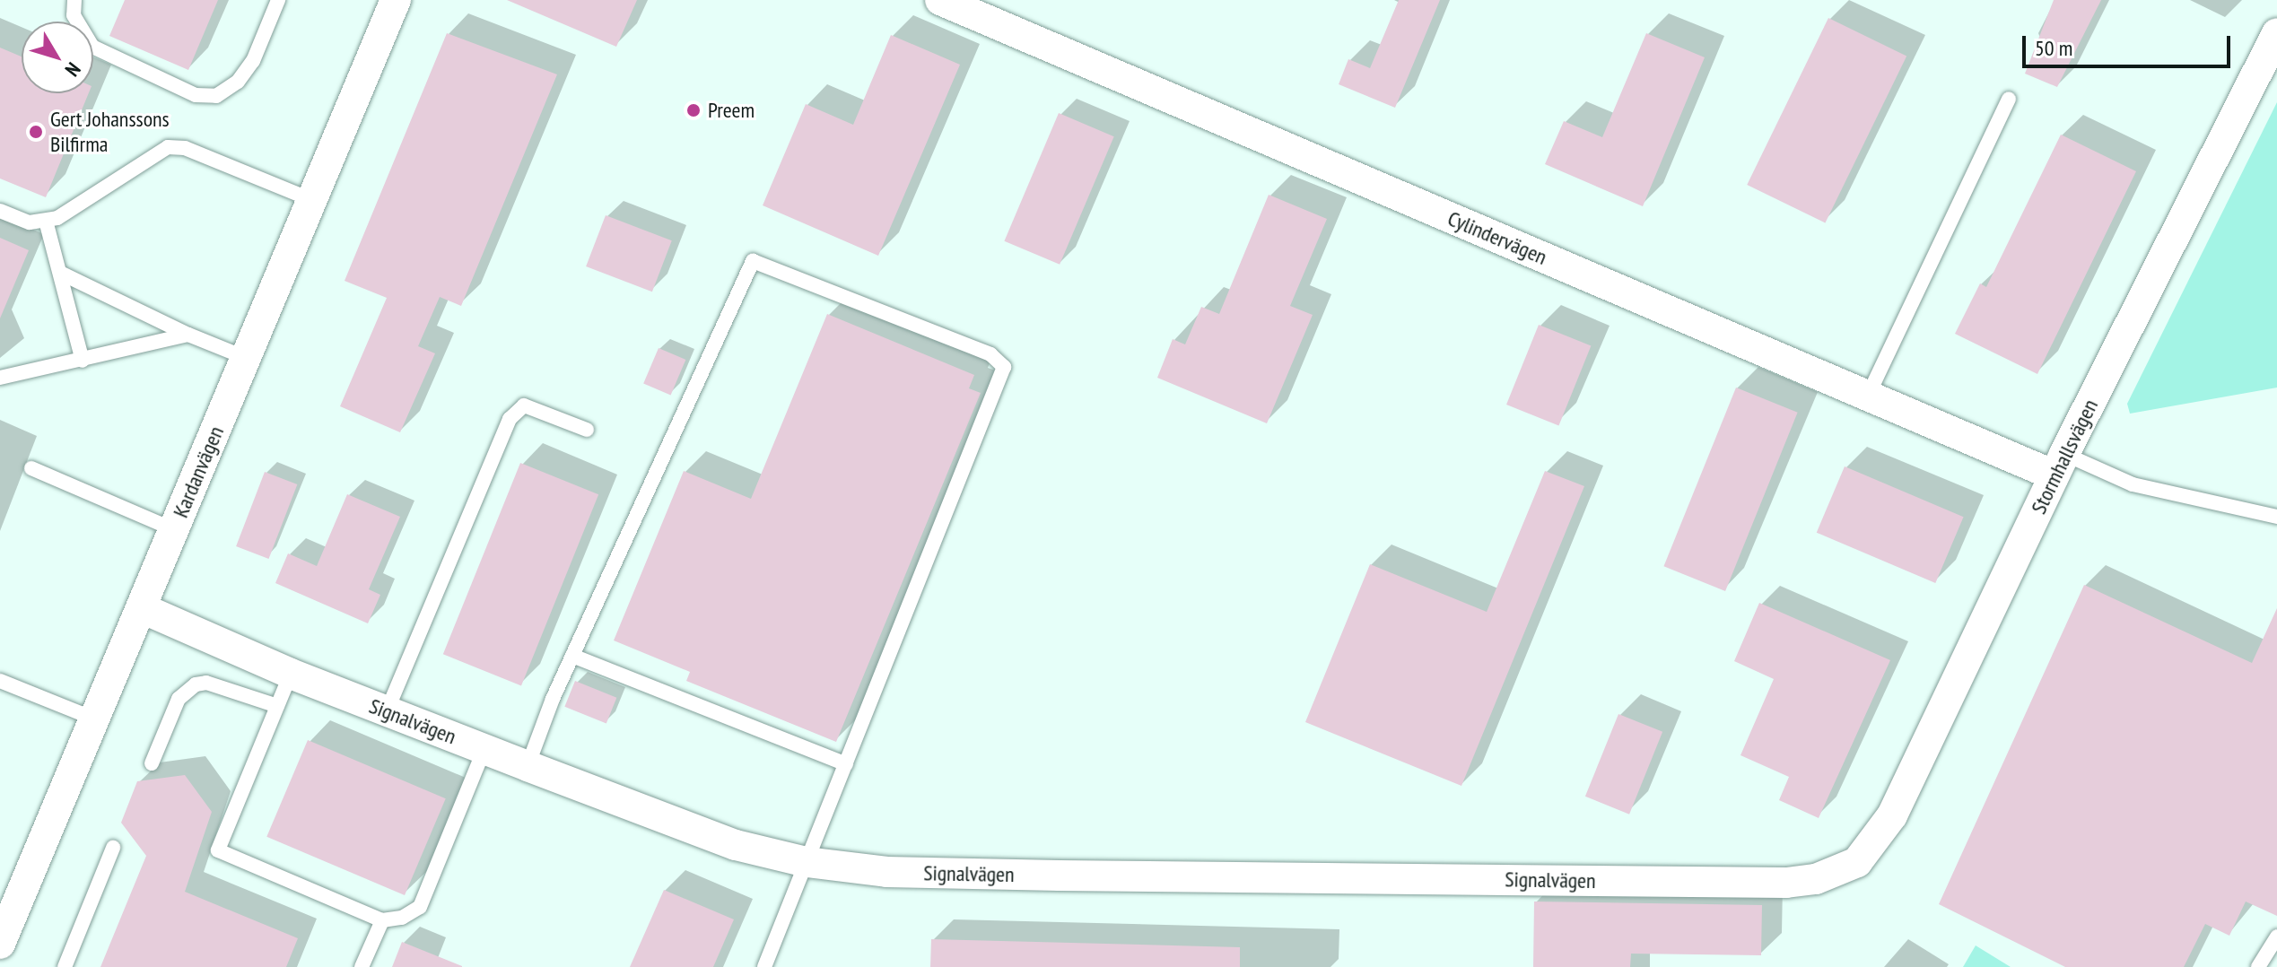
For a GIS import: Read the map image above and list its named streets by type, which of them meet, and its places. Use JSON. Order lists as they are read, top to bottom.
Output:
{
  "streets": {
    "street": [
      "Cylindervägen",
      "Stormhallsvägen",
      "Kardanvägen",
      "Signalvägen"
    ]
  },
  "crossings": [
    ["Cylindervägen", "Stormhallsvägen"],
    ["Stormhallsvägen", "Signalvägen"],
    ["Kardanvägen", "Signalvägen"]
  ],
  "places": ["Preem", "Gert Johanssons Bilfirma"],
  "scale_bar": "50 m",
  "north": "bottom right"
}
